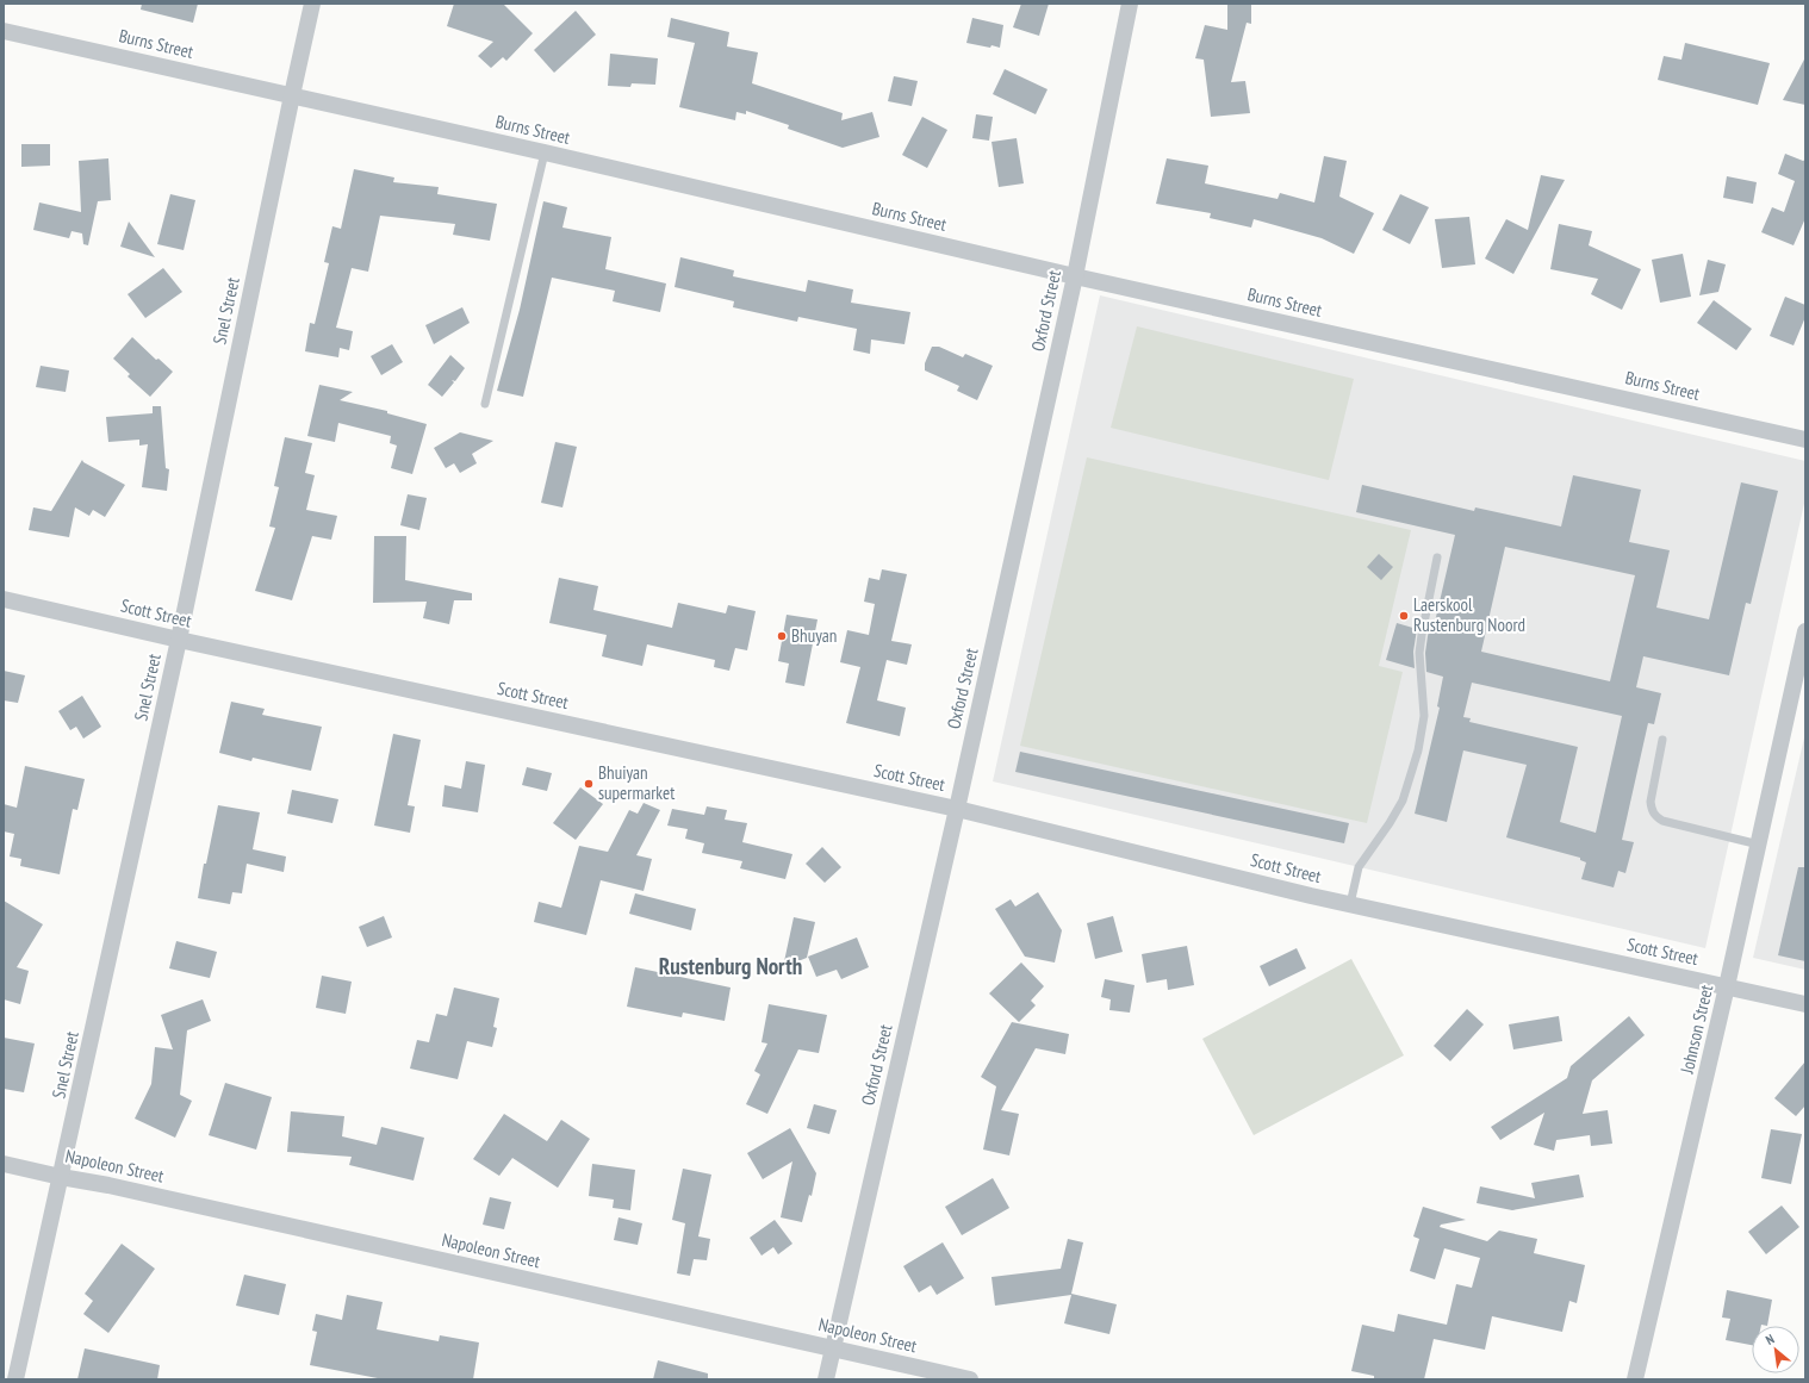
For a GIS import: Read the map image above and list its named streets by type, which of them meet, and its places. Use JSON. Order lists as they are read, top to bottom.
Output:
{
  "streets": {
    "street": [
      "Burns Street",
      "Snel Street",
      "Oxford Street",
      "Scott Street",
      "Johnson Street",
      "Napoleon Street"
    ]
  },
  "crossings": [
    ["Burns Street", "Snel Street"],
    ["Burns Street", "Oxford Street"],
    ["Snel Street", "Scott Street"],
    ["Snel Street", "Napoleon Street"],
    ["Oxford Street", "Scott Street"],
    ["Oxford Street", "Napoleon Street"],
    ["Scott Street", "Johnson Street"]
  ],
  "districts": ["Rustenburg North"],
  "places": ["Laerskool Rustenburg Noord", "Bhuyan", "Bhuiyan supermarket"],
  "north": "top left"
}
